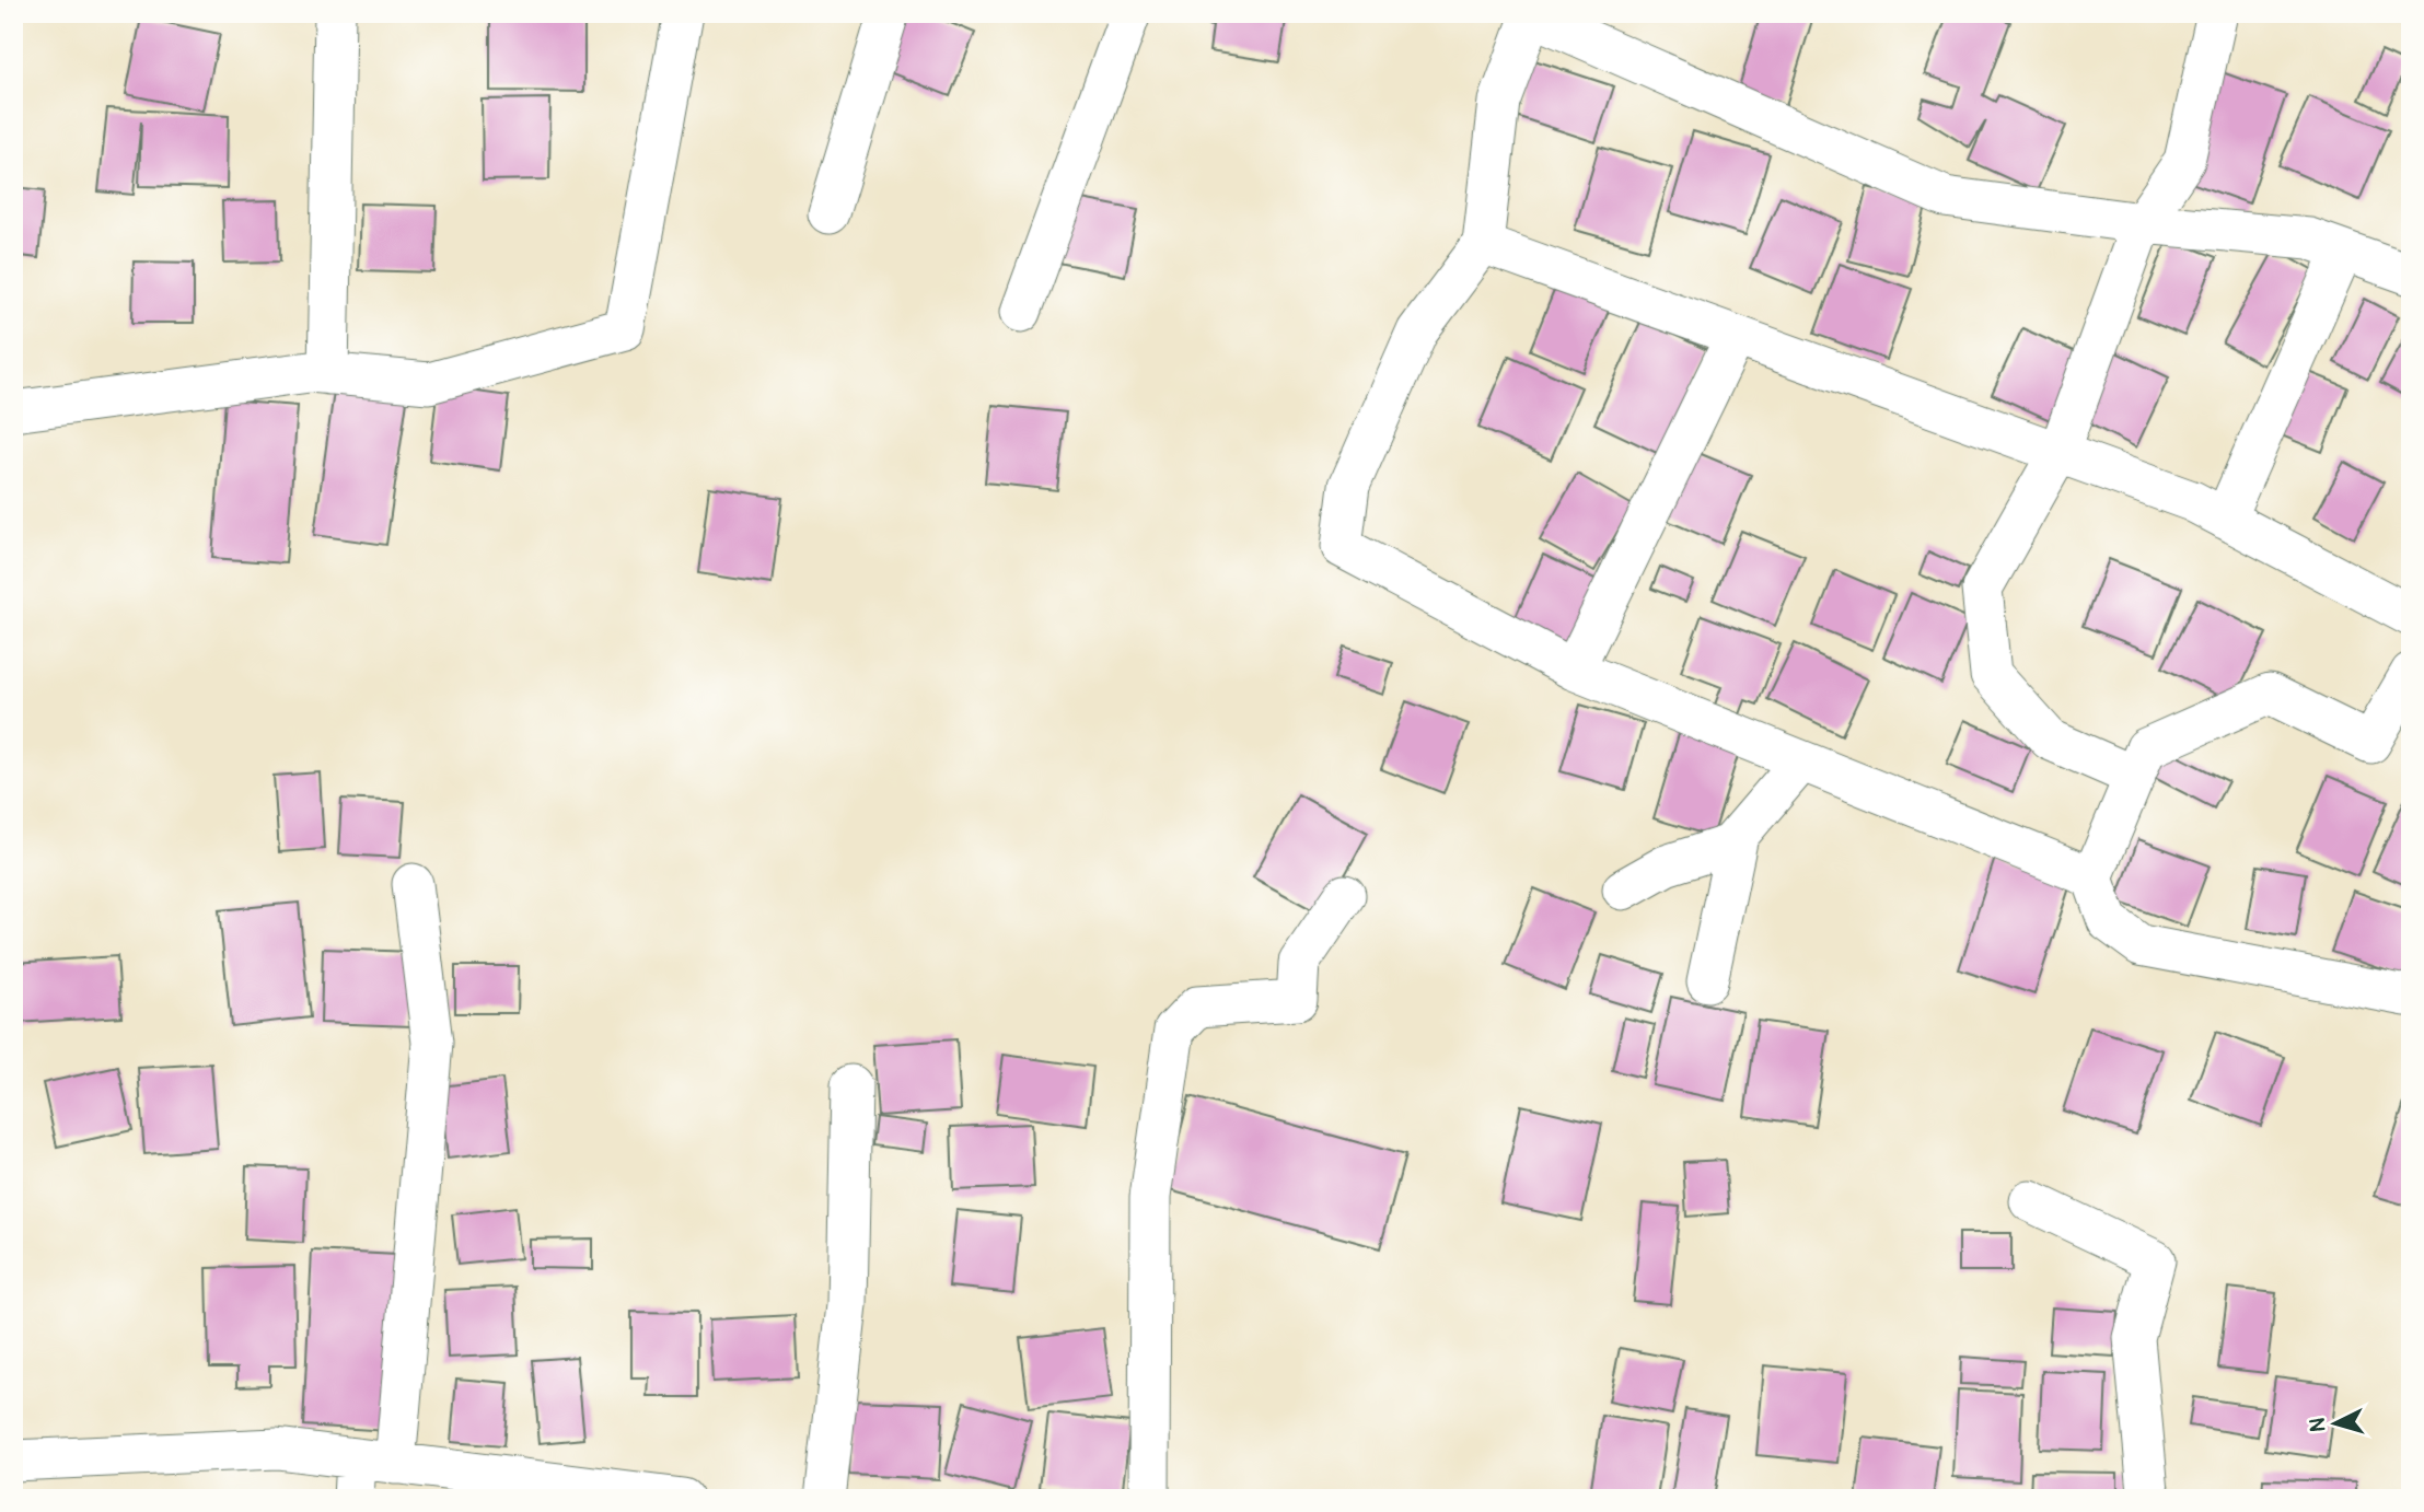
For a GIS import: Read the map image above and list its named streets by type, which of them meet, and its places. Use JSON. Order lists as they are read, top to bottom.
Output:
{
  "north": "left"
}
